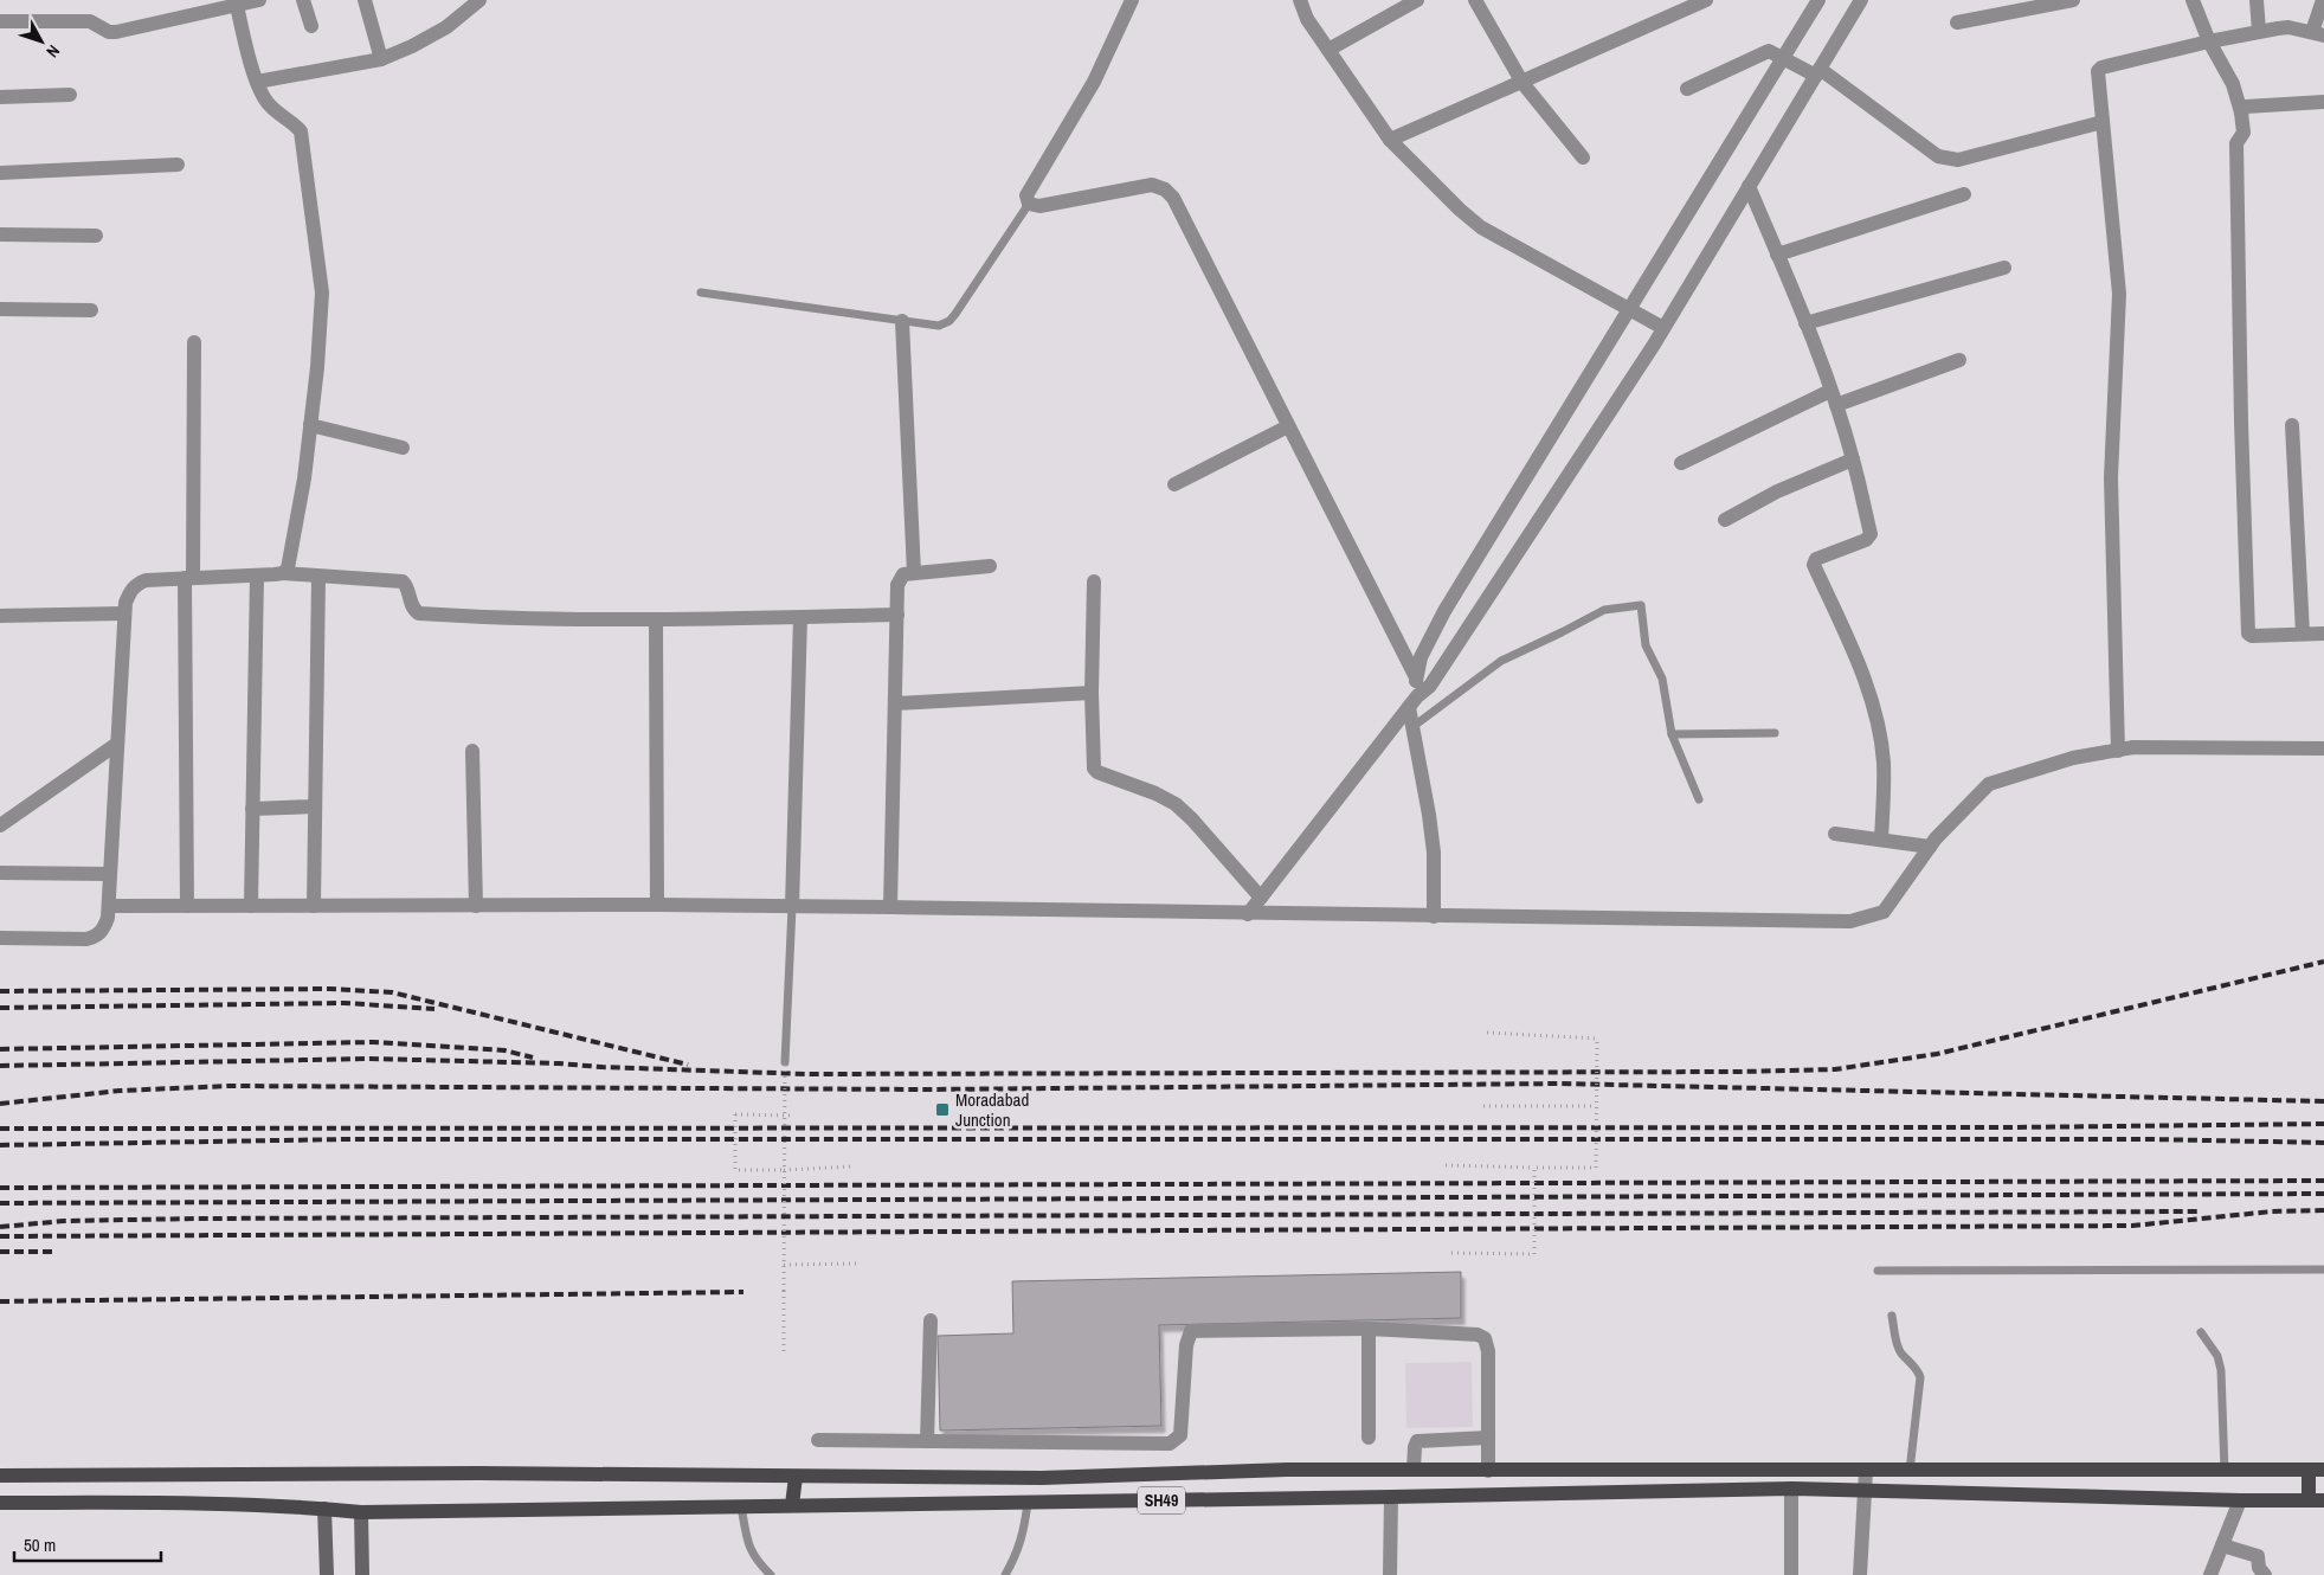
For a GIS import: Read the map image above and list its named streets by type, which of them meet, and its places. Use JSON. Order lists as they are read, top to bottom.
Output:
{
  "streets": {
    "main road": ["SH49"]
  },
  "places": {
    "transit": ["Moradabad Junction"]
  },
  "scale_bar": "50 m",
  "north": "bottom right"
}
